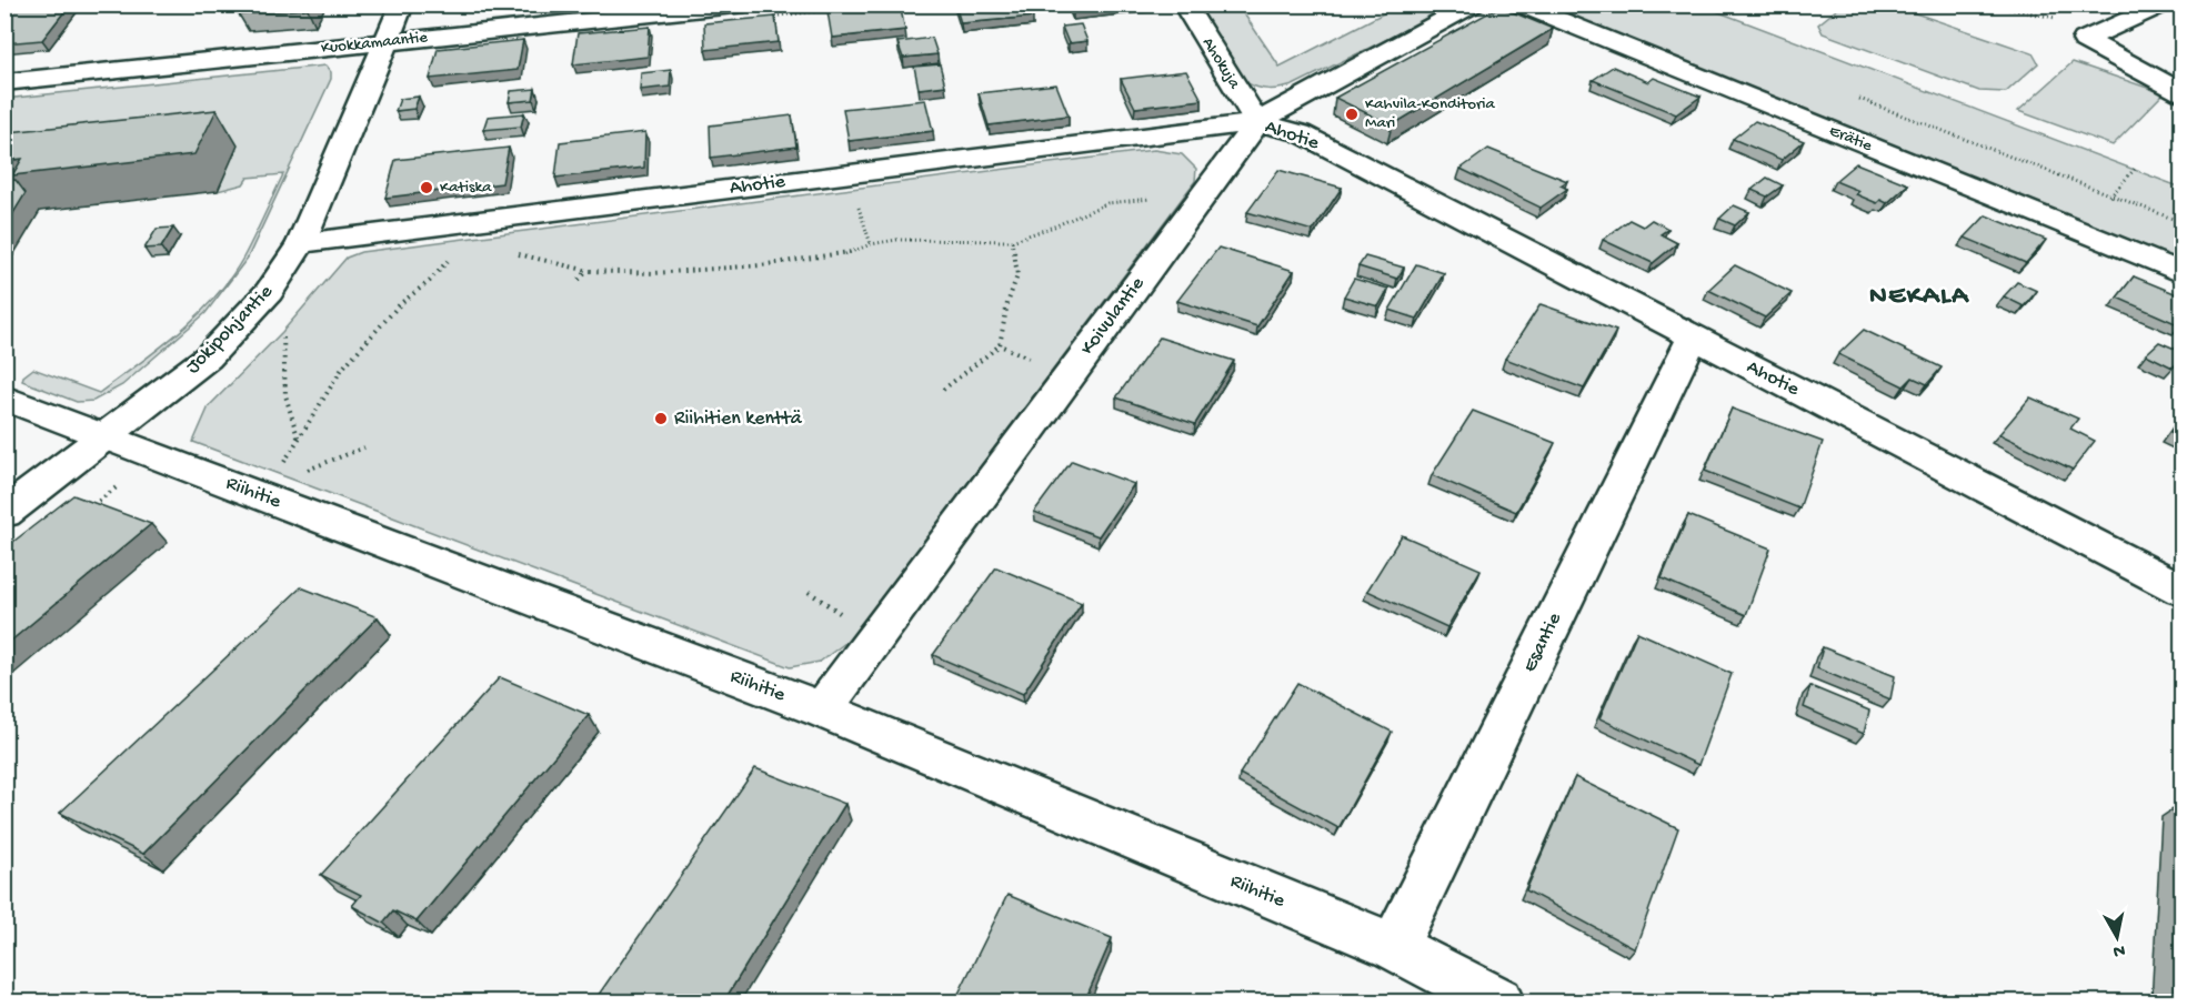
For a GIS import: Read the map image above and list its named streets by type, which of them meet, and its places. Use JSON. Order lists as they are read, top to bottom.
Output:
{
  "streets": {
    "street": [
      "Kuokkamaantie",
      "Ahokuja",
      "Ahotie",
      "Erätie",
      "Koivulantie",
      "Jokipohjantie",
      "Riihitie",
      "Esantie"
    ]
  },
  "crossings": [
    ["Kuokkamaantie", "Jokipohjantie"],
    ["Ahokuja", "Ahotie"],
    ["Ahokuja", "Koivulantie"],
    ["Ahotie", "Koivulantie"],
    ["Ahotie", "Jokipohjantie"],
    ["Ahotie", "Esantie"],
    ["Koivulantie", "Riihitie"],
    ["Jokipohjantie", "Riihitie"],
    ["Riihitie", "Esantie"]
  ],
  "districts": ["NEKALA"],
  "places": ["Kahvila-Konditoria Mari", "Katiska", "Riihitien kenttä"],
  "north": "bottom"
}
